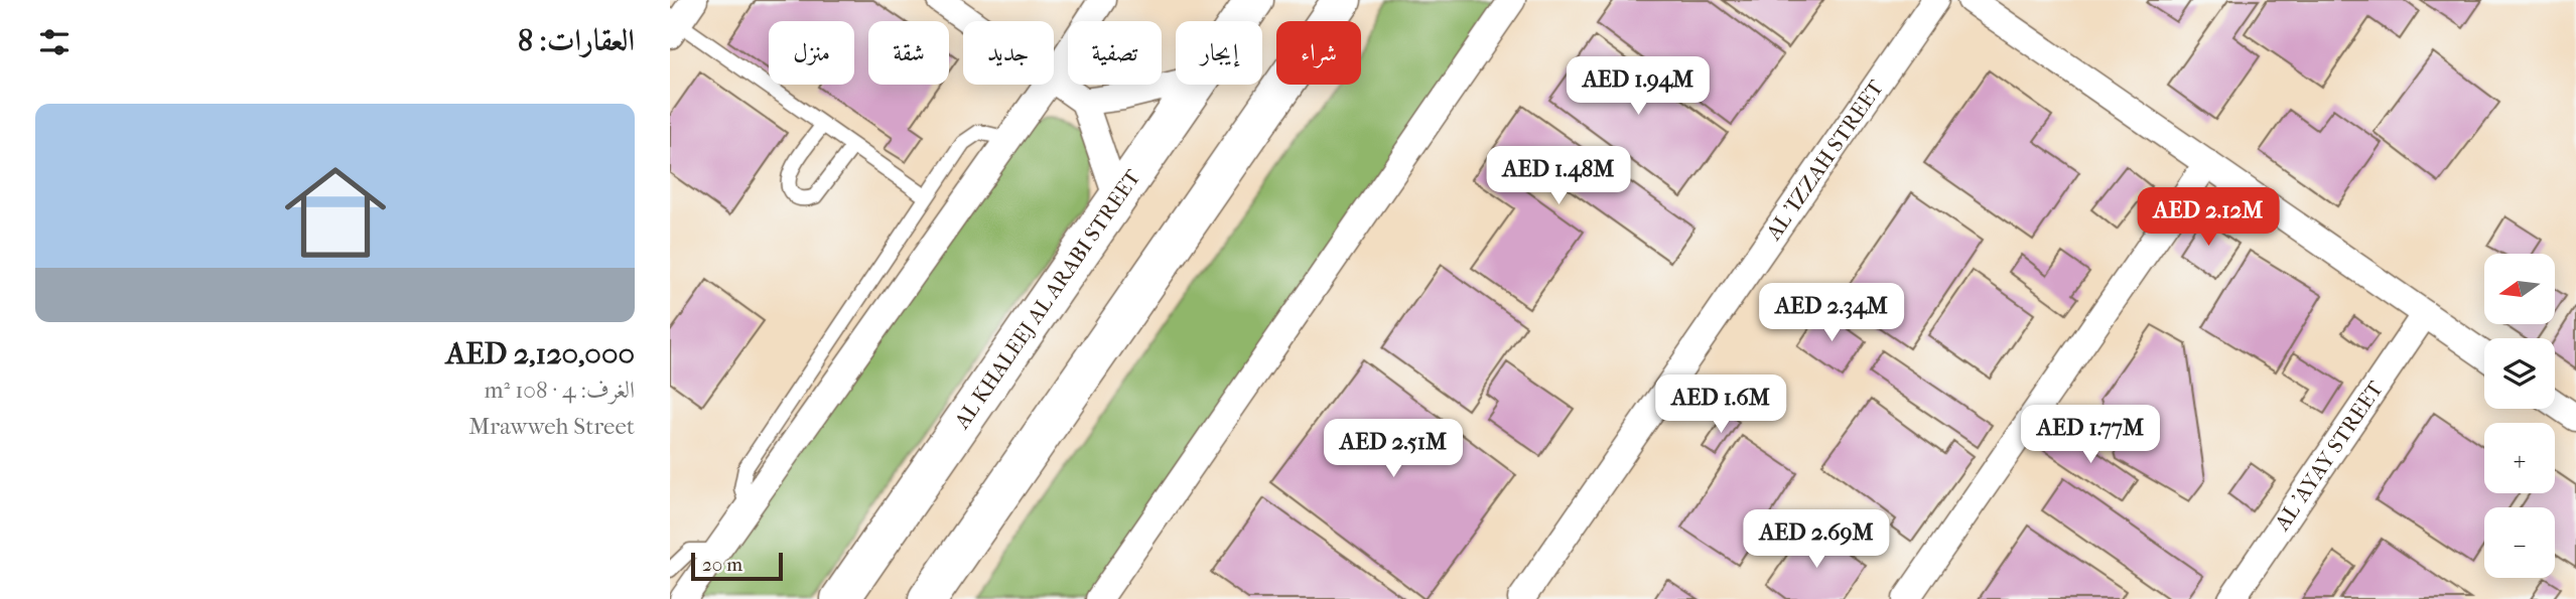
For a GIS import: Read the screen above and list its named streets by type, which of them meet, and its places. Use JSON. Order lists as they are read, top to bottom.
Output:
{
  "streets": {
    "highway": ["AL KHALEEJ AL ARABI STREET"],
    "street": ["AL 'IZZAH STREET", "AL 'AYAY STREET"]
  },
  "scale_bar": "20 m",
  "north": "left",
  "page": {
    "heading": "العقارات: 8",
    "chip": [
      "شراء",
      "إيجار",
      "تصفية",
      "جديد",
      "شقة",
      "منزل"
    ],
    "price": [
      "AED 1.94M",
      "AED 1.48M",
      "AED 2.12M",
      "AED 2.34M",
      "AED 1.6M",
      "AED 1.77M",
      "AED 2.51M",
      "AED 2.69M"
    ],
    "list": [
      {
        "name": "AED 2,120,000",
        "note": "الغرف: 4 · 108 m² · Mrawweh Street"
      }
    ],
    "map_buttons": ["+", "−"],
    "scale": "20 m"
  }
}
